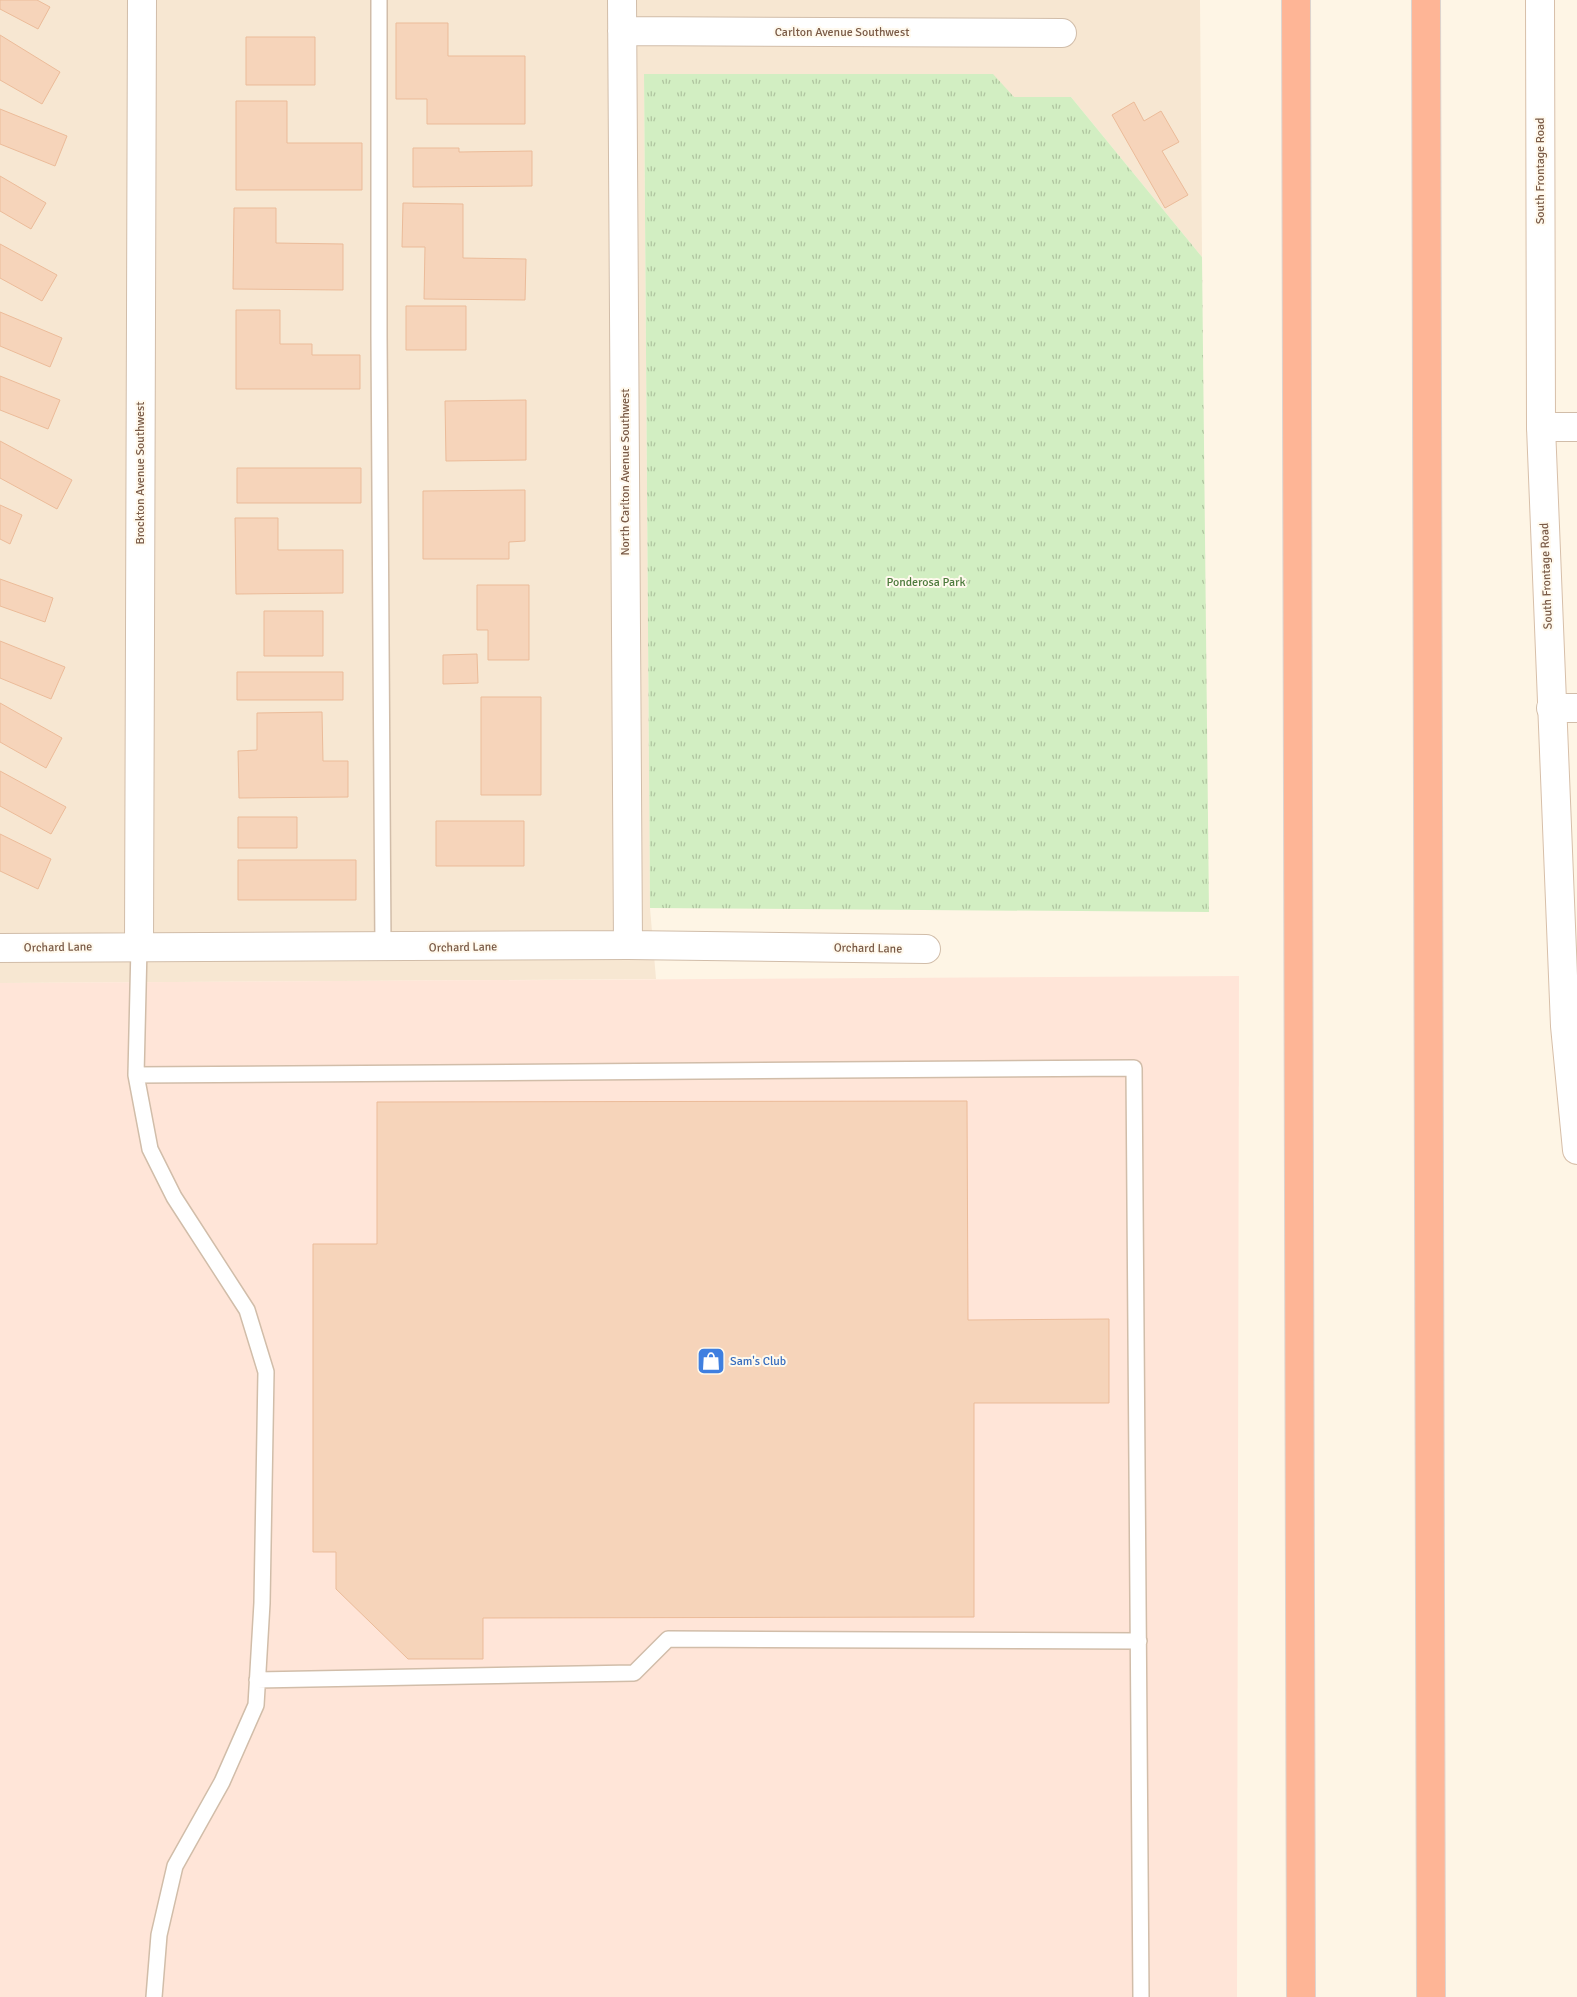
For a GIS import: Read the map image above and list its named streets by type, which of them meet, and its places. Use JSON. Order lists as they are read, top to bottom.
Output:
{
  "streets": {
    "street": [
      "Carlton Avenue Southwest",
      "South Frontage Road",
      "North Carlton Avenue Southwest",
      "Brockton Avenue Southwest",
      "Orchard Lane"
    ]
  },
  "crossings": [
    ["Carlton Avenue Southwest", "North Carlton Avenue Southwest"],
    ["North Carlton Avenue Southwest", "Orchard Lane"],
    ["Brockton Avenue Southwest", "Orchard Lane"]
  ],
  "parks": ["Ponderosa Park"],
  "places": {
    "shop": ["Sam's Club"]
  }
}
